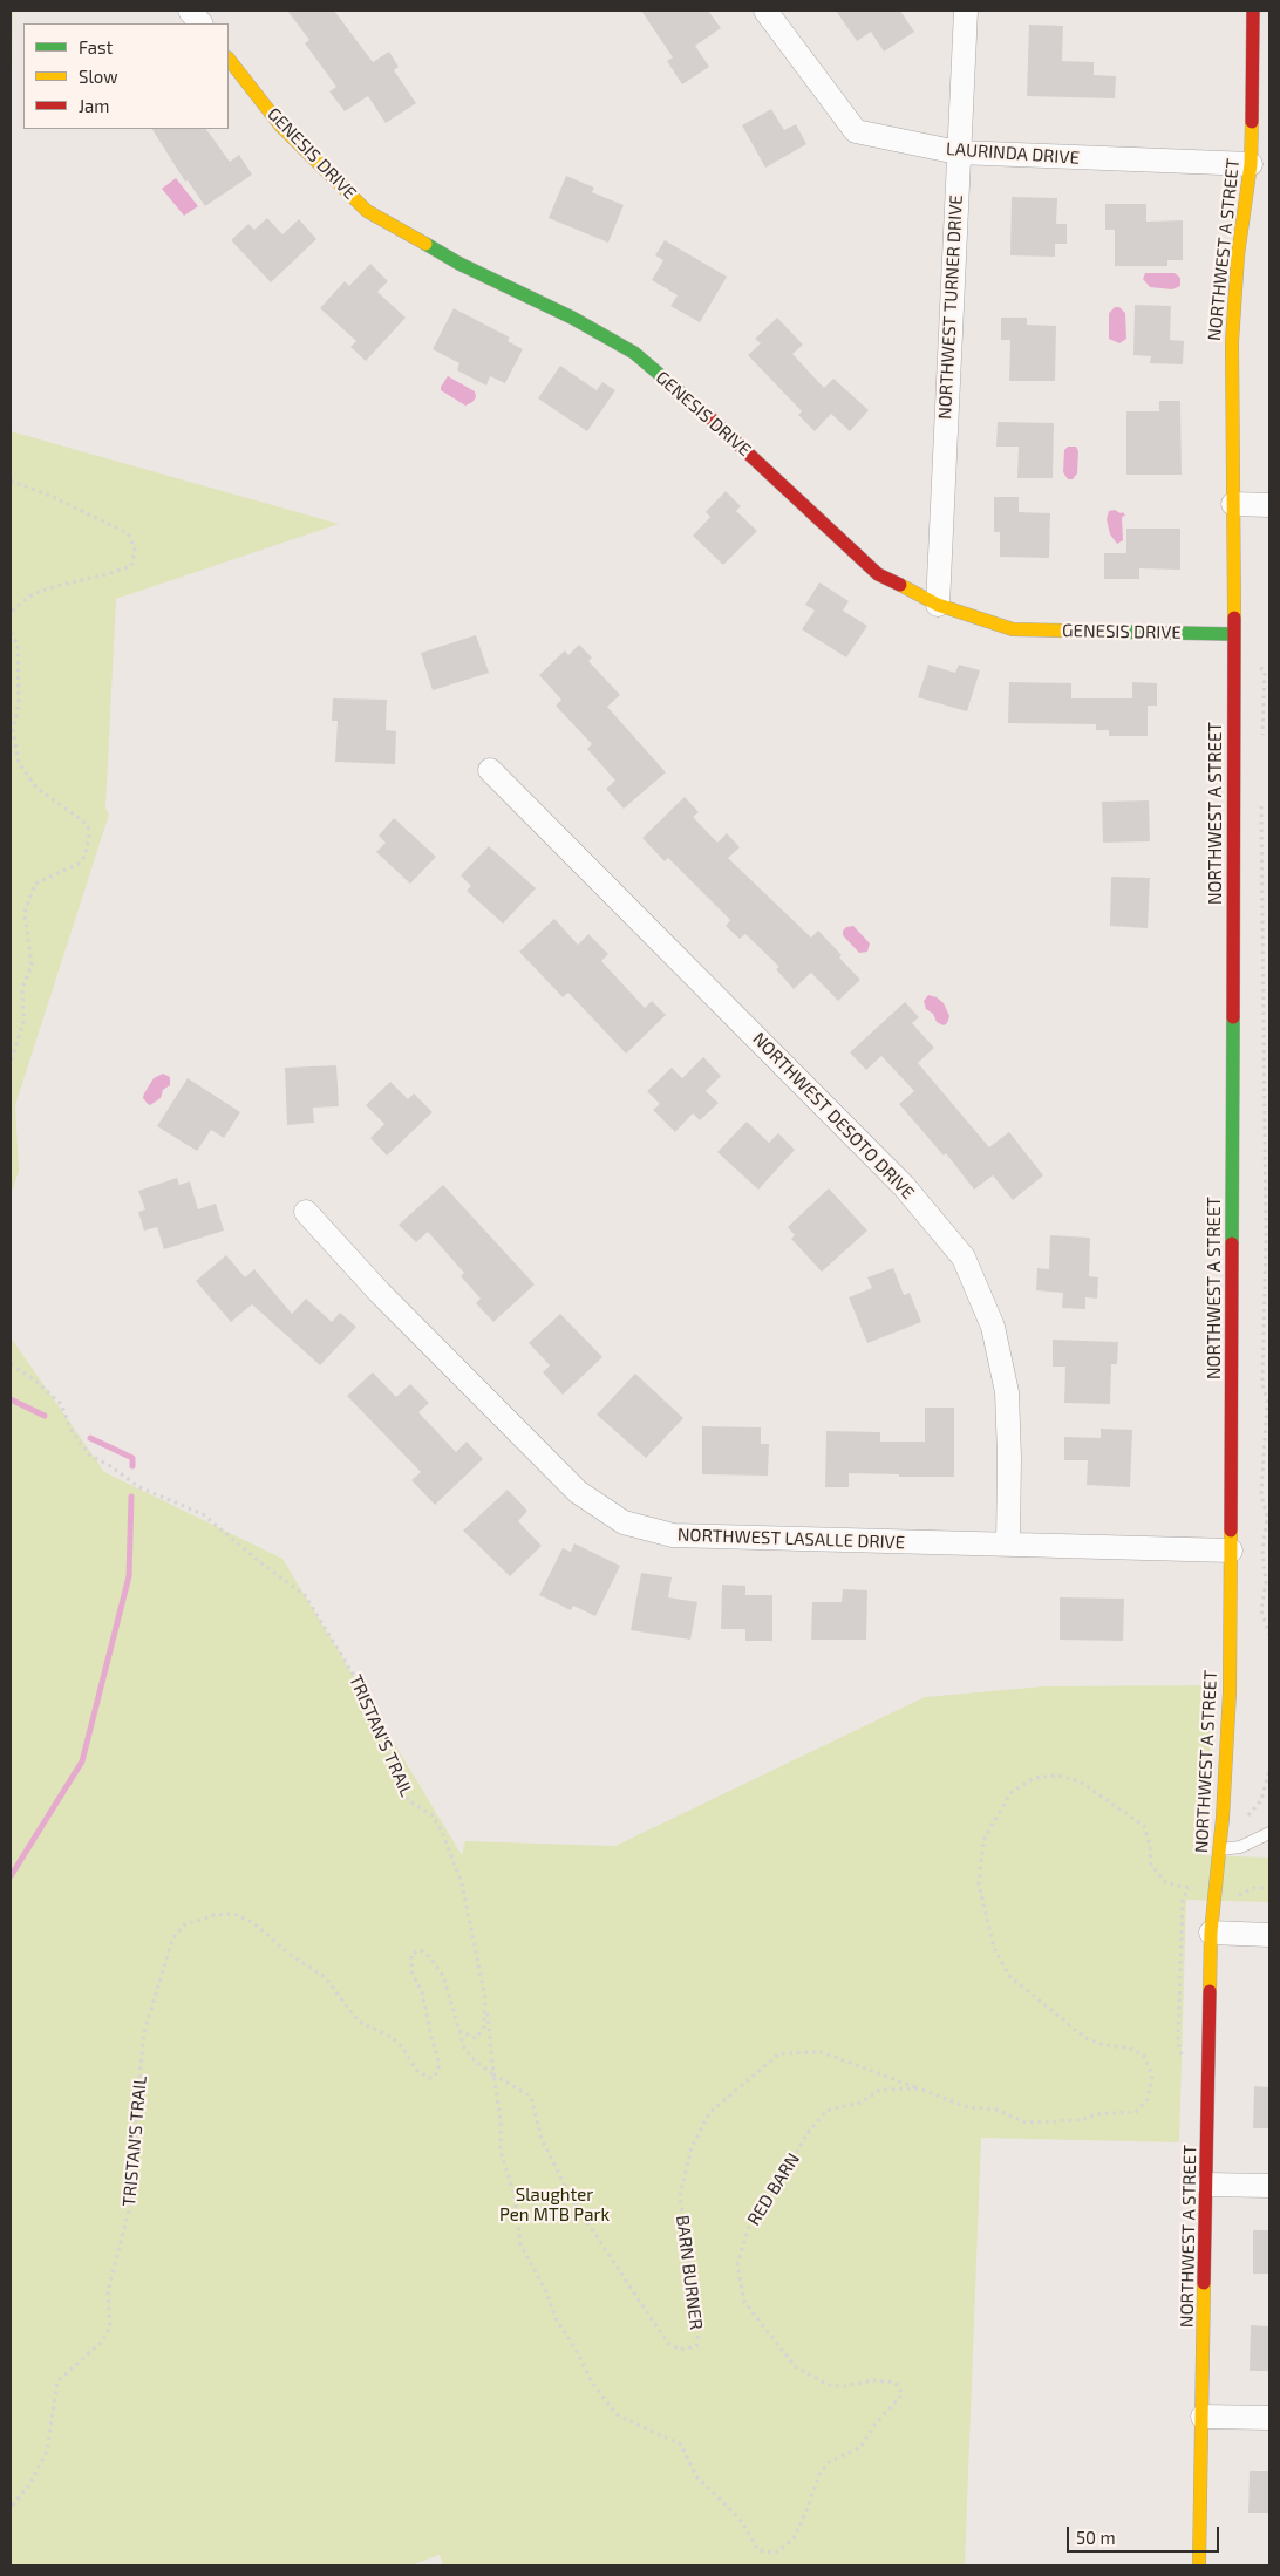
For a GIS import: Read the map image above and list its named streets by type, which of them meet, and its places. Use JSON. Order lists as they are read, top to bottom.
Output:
{
  "streets": {
    "street": [
      "GENESIS DRIVE",
      "LAURINDA DRIVE",
      "NORTHWEST A STREET",
      "NORTHWEST TURNER DRIVE",
      "NORTHWEST DESOTO DRIVE",
      "NORTHWEST LASALLE DRIVE"
    ],
    "path": ["TRISTAN'S TRAIL", "RED BARN", "BARN BURNER"]
  },
  "crossings": [
    ["GENESIS DRIVE", "NORTHWEST A STREET"],
    ["GENESIS DRIVE", "NORTHWEST TURNER DRIVE"],
    ["LAURINDA DRIVE", "NORTHWEST A STREET"],
    ["LAURINDA DRIVE", "NORTHWEST TURNER DRIVE"],
    ["NORTHWEST A STREET", "NORTHWEST LASALLE DRIVE"],
    ["NORTHWEST DESOTO DRIVE", "NORTHWEST LASALLE DRIVE"],
    ["RED BARN", "BARN BURNER"]
  ],
  "parks": ["Slaughter Pen MTB Park"],
  "legend": ["Fast", "Slow", "Jam"],
  "scale_bar": "50 m"
}
